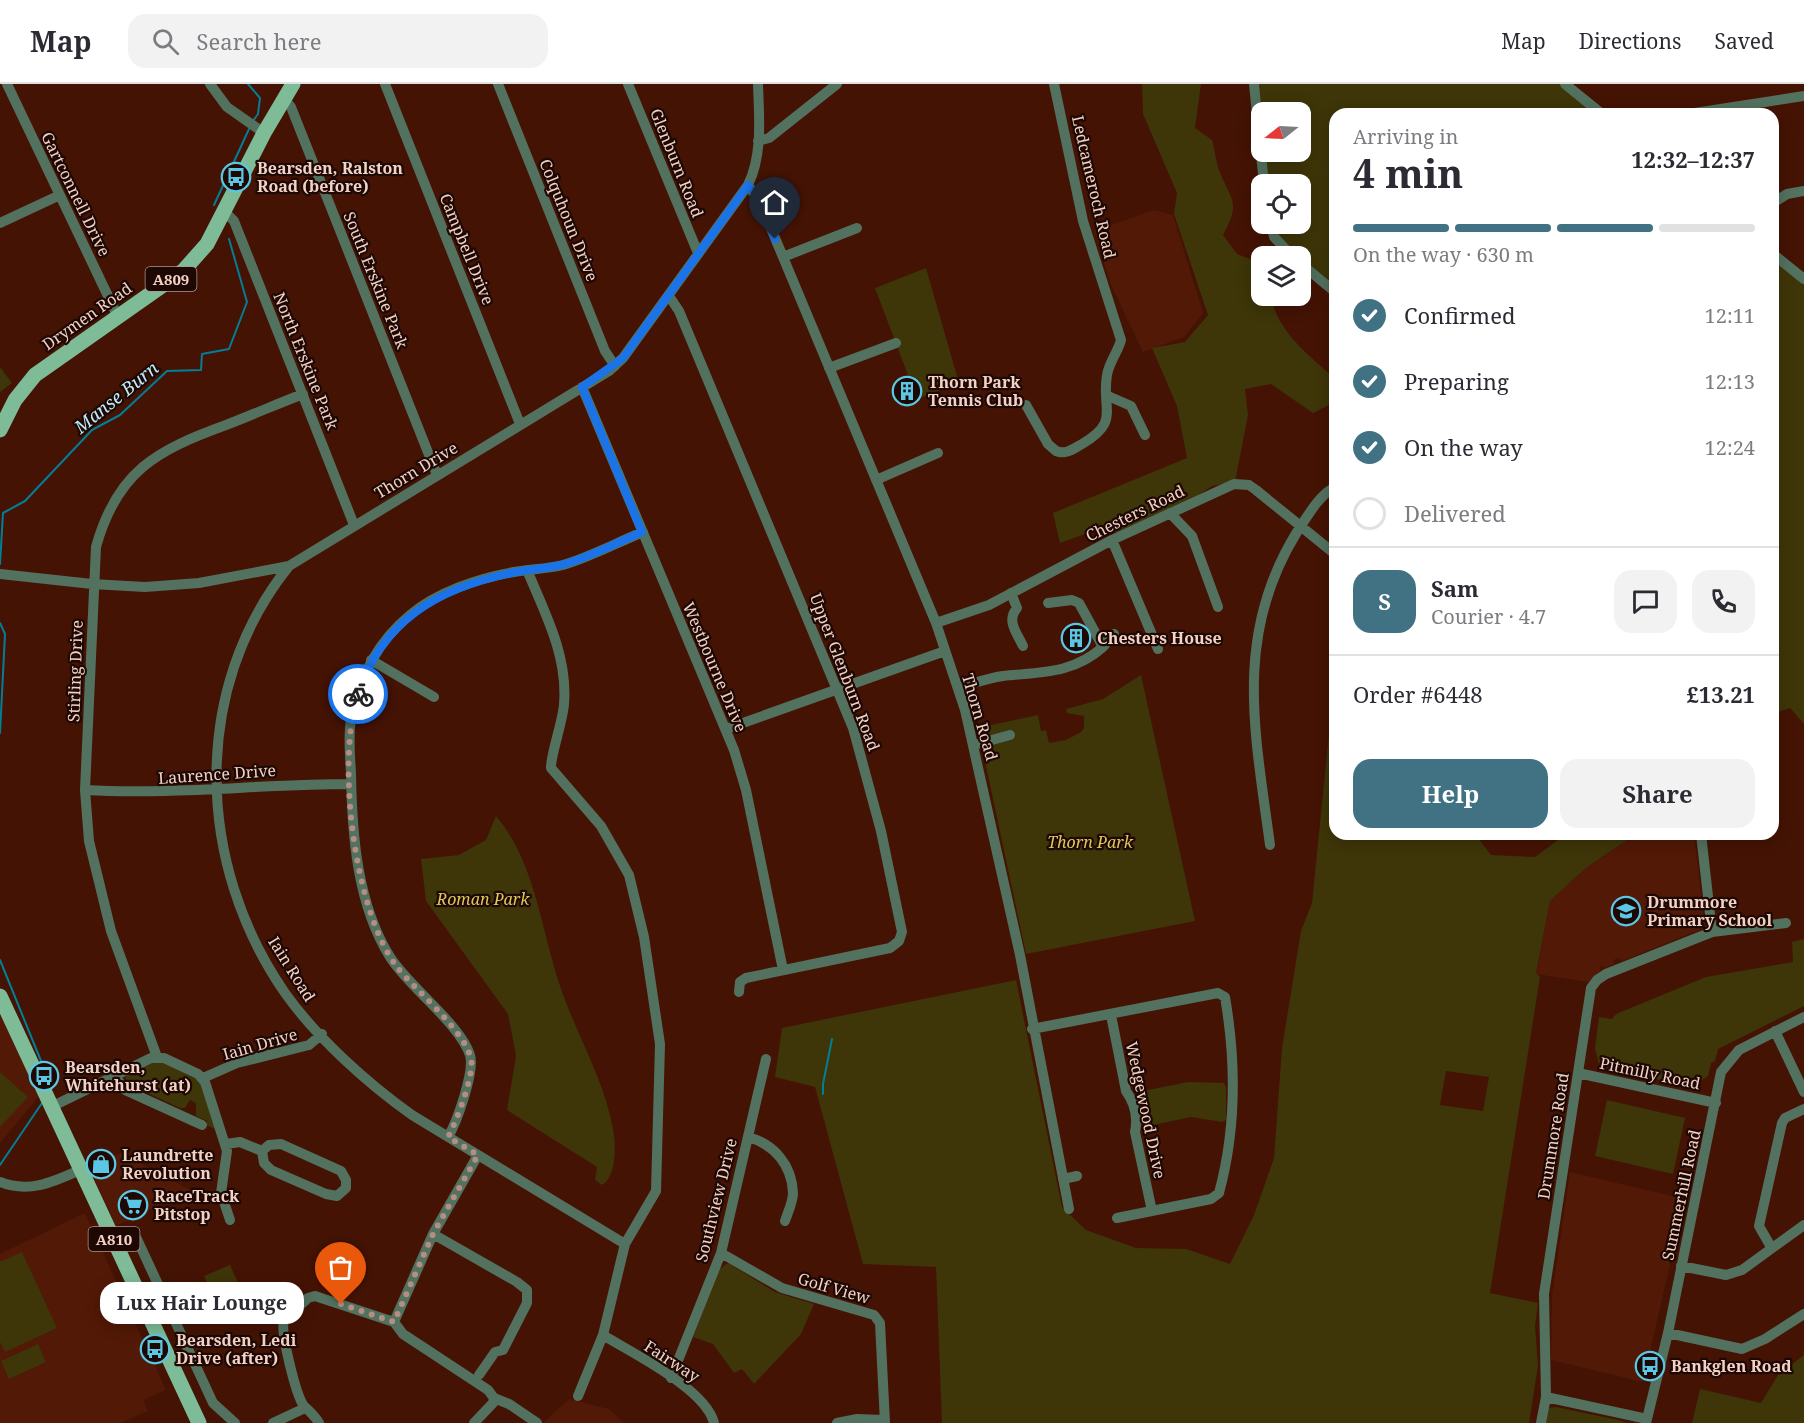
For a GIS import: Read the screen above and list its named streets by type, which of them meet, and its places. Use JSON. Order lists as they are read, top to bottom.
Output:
{
  "streets": {
    "main road": ["A809", "Drymen Road", "A810"],
    "street": [
      "Glenburn Road",
      "Ledcameroch Road",
      "Gartconnell Drive",
      "Colquhoun Drive",
      "Campbell Drive",
      "South Erskine Park",
      "North Erskine Park",
      "Thorn Drive",
      "Chesters Road",
      "Westbourne Drive",
      "Stirling Drive",
      "Upper Glenburn Road",
      "Thorn Road",
      "Laurence Drive",
      "Iain Road",
      "Iain Drive",
      "Pitmilly Road",
      "Wedgewood Drive",
      "Drummore Road",
      "Summerhill Road",
      "Southview Drive",
      "Golf View",
      "Fairway"
    ]
  },
  "crossings": [
    ["Glenburn Road", "Thorn Drive"],
    ["Gartconnell Drive", "Drymen Road"],
    ["Colquhoun Drive", "Thorn Drive"],
    ["Campbell Drive", "Thorn Drive"],
    ["South Erskine Park", "Drymen Road"],
    ["South Erskine Park", "Thorn Drive"],
    ["Drymen Road", "North Erskine Park"],
    ["North Erskine Park", "Thorn Drive"],
    ["North Erskine Park", "Stirling Drive"],
    ["Thorn Drive", "Westbourne Drive"],
    ["Thorn Drive", "Stirling Drive"],
    ["Thorn Drive", "Upper Glenburn Road"],
    ["Thorn Drive", "Thorn Road"],
    ["Thorn Drive", "Iain Road"],
    ["Chesters Road", "Thorn Road"],
    ["Westbourne Drive", "Upper Glenburn Road"],
    ["Stirling Drive", "Laurence Drive"],
    ["Laurence Drive", "Iain Road"],
    ["Iain Road", "Iain Drive"],
    ["Pitmilly Road", "Drummore Road"],
    ["Pitmilly Road", "Summerhill Road"],
    ["Southview Drive", "Golf View"],
    ["Southview Drive", "Fairway"]
  ],
  "water": ["Manse Burn"],
  "parks": ["Thorn Park", "Roman Park"],
  "places": {
    "bus stop": [
      "Bearsden, Ralston Road (before)",
      "Bearsden, Whitehurst (at)",
      "Bearsden, Ledi Drive (after)",
      "Bankglen Road"
    ],
    "building": ["Thorn Park Tennis Club", "Chesters House"],
    "school or university": ["Drummore Primary School"],
    "shop": ["Laundrette Revolution"],
    "supermarket": ["RaceTrack Pitstop"],
    "other": ["Lux Hair Lounge"]
  },
  "north": "left",
  "page": {
    "header": "Map",
    "search": "Search here",
    "nav": ["Map", "Directions", "Saved"],
    "heading": ["4 min", "Arriving in", "12:32–12:37"],
    "panel": [
      "Sam",
      "Courier · 4.7",
      "Order #6448",
      "£13.21"
    ],
    "bar": "On the way · 630 m",
    "list": [
      ["Confirmed", "12:11"],
      ["Preparing", "12:13"],
      ["On the way", "12:24"],
      "Delivered"
    ],
    "round": "S",
    "buttons": ["Help", "Share"],
    "bubble": "Lux Hair Lounge"
  }
}
